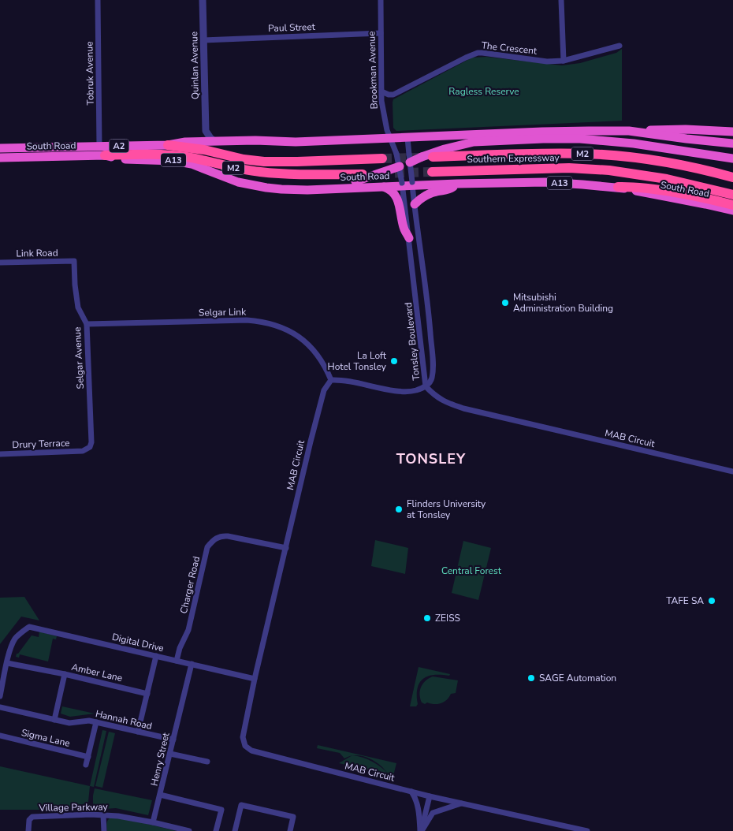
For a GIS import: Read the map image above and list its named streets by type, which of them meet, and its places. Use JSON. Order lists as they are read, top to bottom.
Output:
{
  "streets": {
    "highway": [
      "South Road",
      "A2",
      "M2",
      "Southern Expressway",
      "A13"
    ],
    "street": [
      "Paul Street",
      "The Crescent",
      "Quinlan Avenue",
      "Brookman Avenue",
      "Tobruk Avenue",
      "Link Road",
      "Selgar Link",
      "Tonsley Boulevard",
      "Selgar Avenue",
      "MAB Circuit",
      "Drury Terrace",
      "Charger Road",
      "Digital Drive",
      "Amber Lane",
      "Hannah Road",
      "Sigma Lane",
      "Henry Street",
      "Village Parkway"
    ]
  },
  "crossings": [
    ["Paul Street", "Quinlan Avenue"],
    ["Paul Street", "Brookman Avenue"],
    ["The Crescent", "Brookman Avenue"],
    ["Brookman Avenue", "South Road"],
    ["Brookman Avenue", "Tonsley Boulevard"],
    ["Tobruk Avenue", "South Road"],
    ["South Road", "M2"],
    ["South Road", "Tonsley Boulevard"],
    ["Link Road", "Selgar Avenue"],
    ["Selgar Link", "Selgar Avenue"],
    ["Selgar Link", "MAB Circuit"],
    ["Tonsley Boulevard", "MAB Circuit"],
    ["Selgar Avenue", "Drury Terrace"],
    ["MAB Circuit", "Charger Road"],
    ["MAB Circuit", "Digital Drive"],
    ["Charger Road", "Digital Drive"],
    ["Digital Drive", "Henry Street"],
    ["Amber Lane", "Hannah Road"],
    ["Hannah Road", "Henry Street"],
    ["Henry Street", "Village Parkway"]
  ],
  "districts": ["TONSLEY"],
  "parks": ["Ragless Reserve", "Central Forest"],
  "places": [
    "Mitsubishi Administration Building",
    "La Loft Hotel Tonsley",
    "Flinders University at Tonsley",
    "TAFE SA",
    "ZEISS",
    "SAGE Automation"
  ]
}
